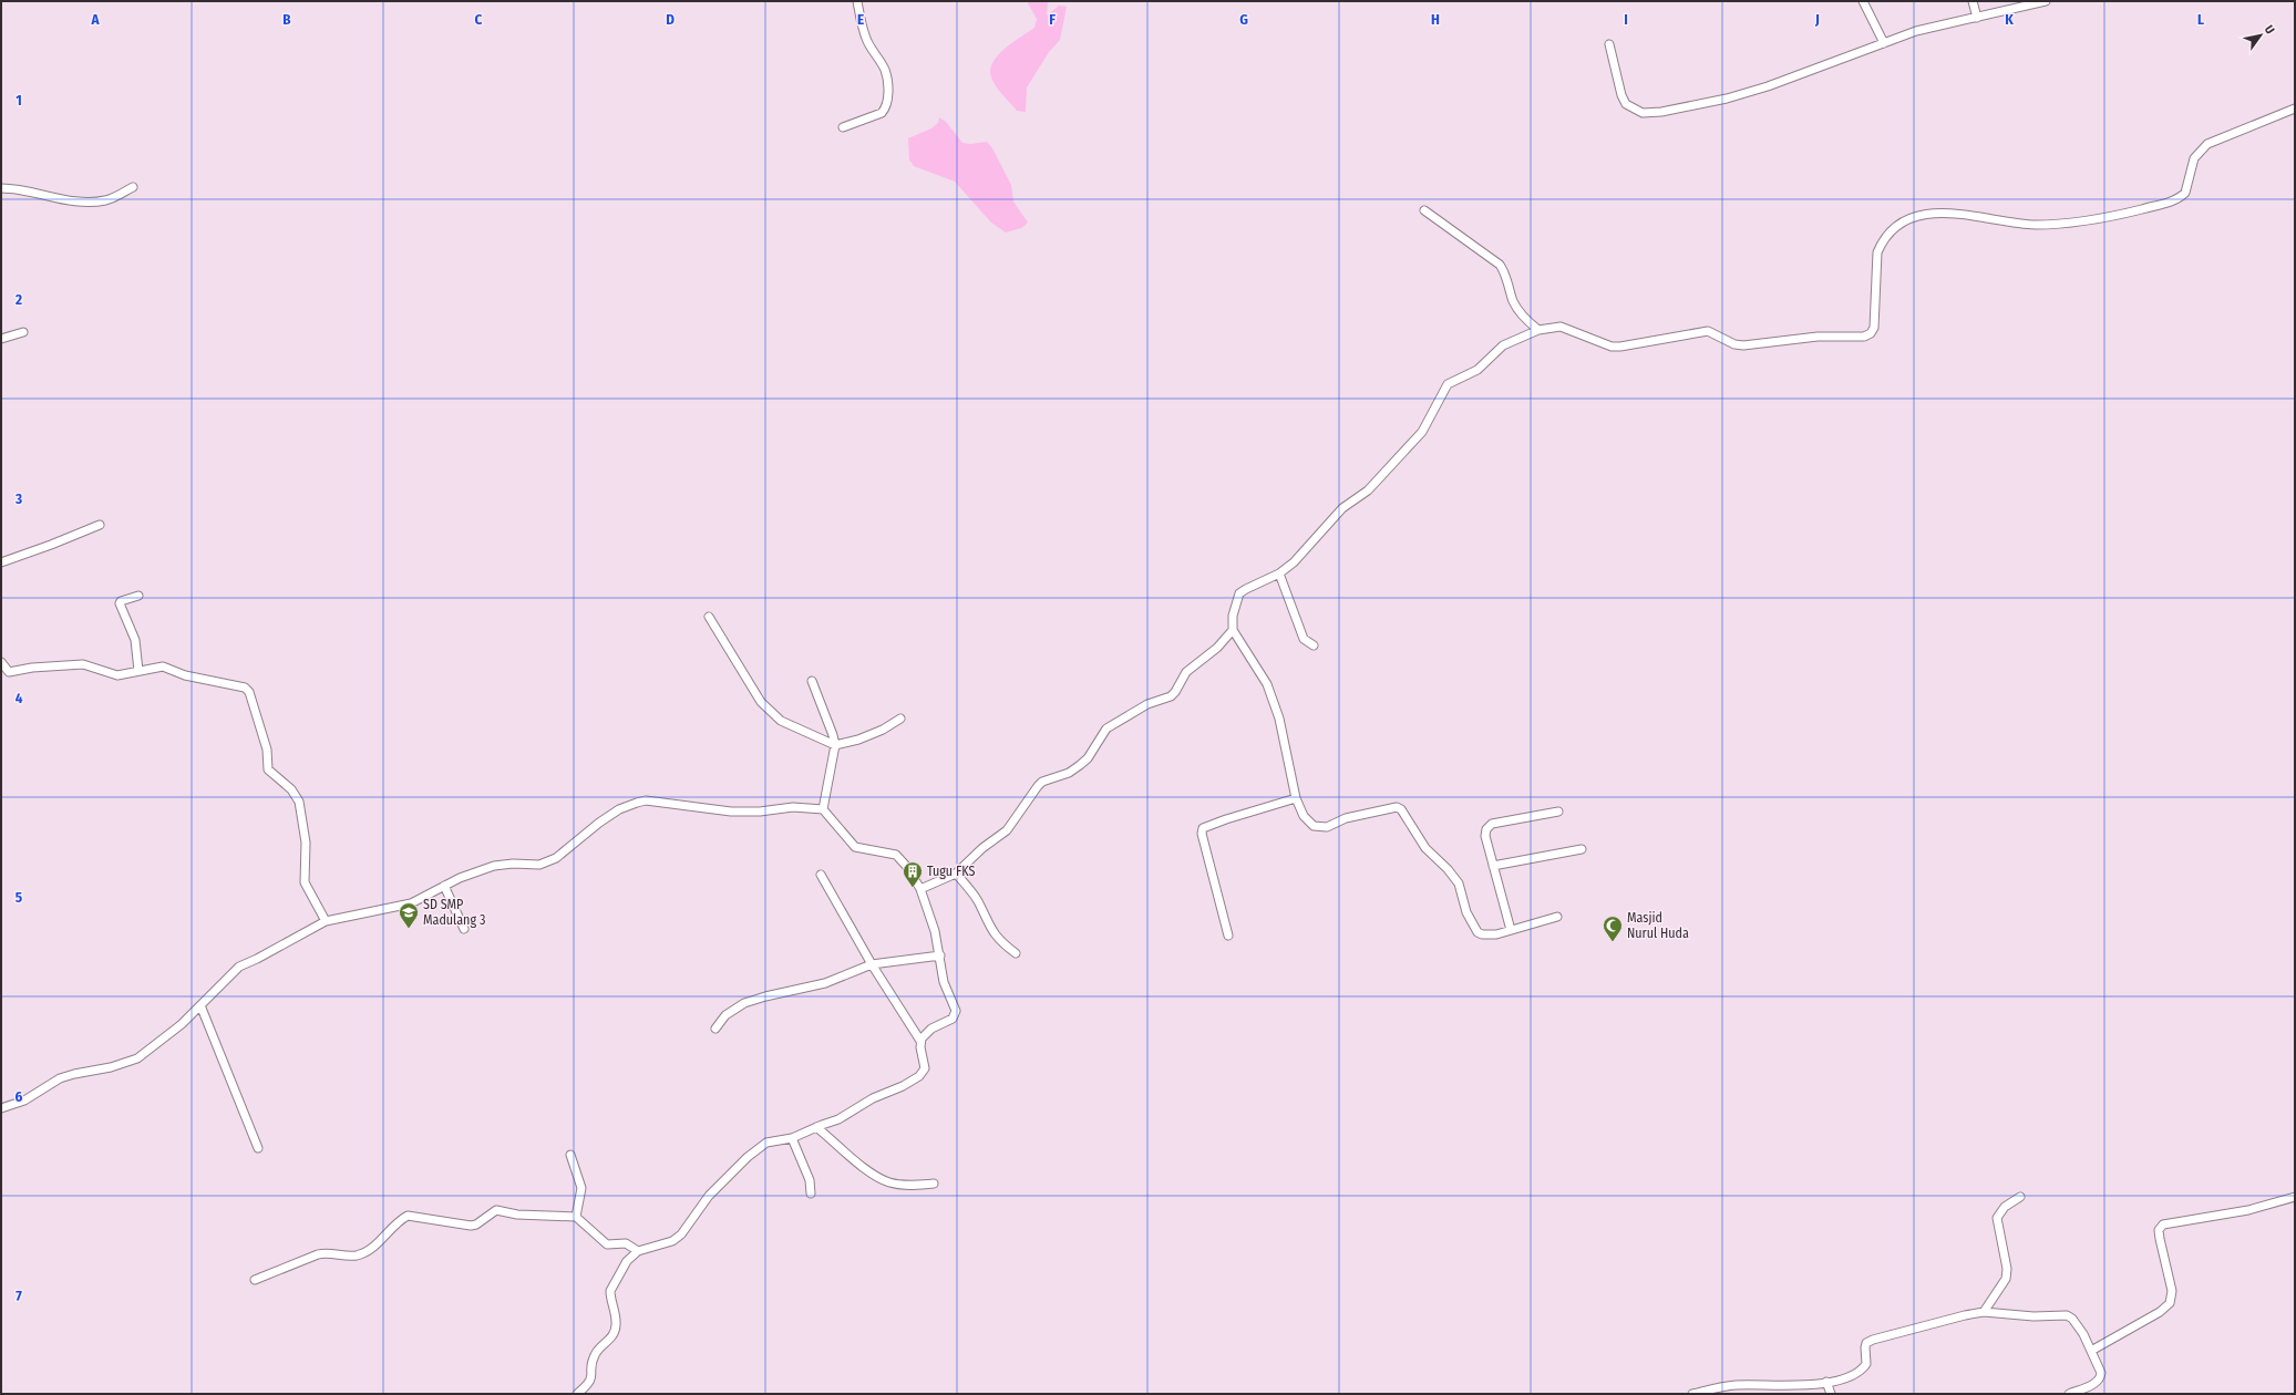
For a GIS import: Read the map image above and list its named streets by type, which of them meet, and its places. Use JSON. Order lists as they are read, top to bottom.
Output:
{
  "places": {
    "building": ["Tugu FKS"],
    "school or university": ["SD SMP Madulang 3"],
    "mosque": ["Masjid Nurul Huda"]
  },
  "north": "top right",
  "grid": {
    "columns": [
      "A",
      "B",
      "C",
      "D",
      "E",
      "F",
      "G",
      "H",
      "I",
      "J",
      "K",
      "L"
    ],
    "rows": [
      "1",
      "2",
      "3",
      "4",
      "5",
      "6",
      "7"
    ]
  }
}
